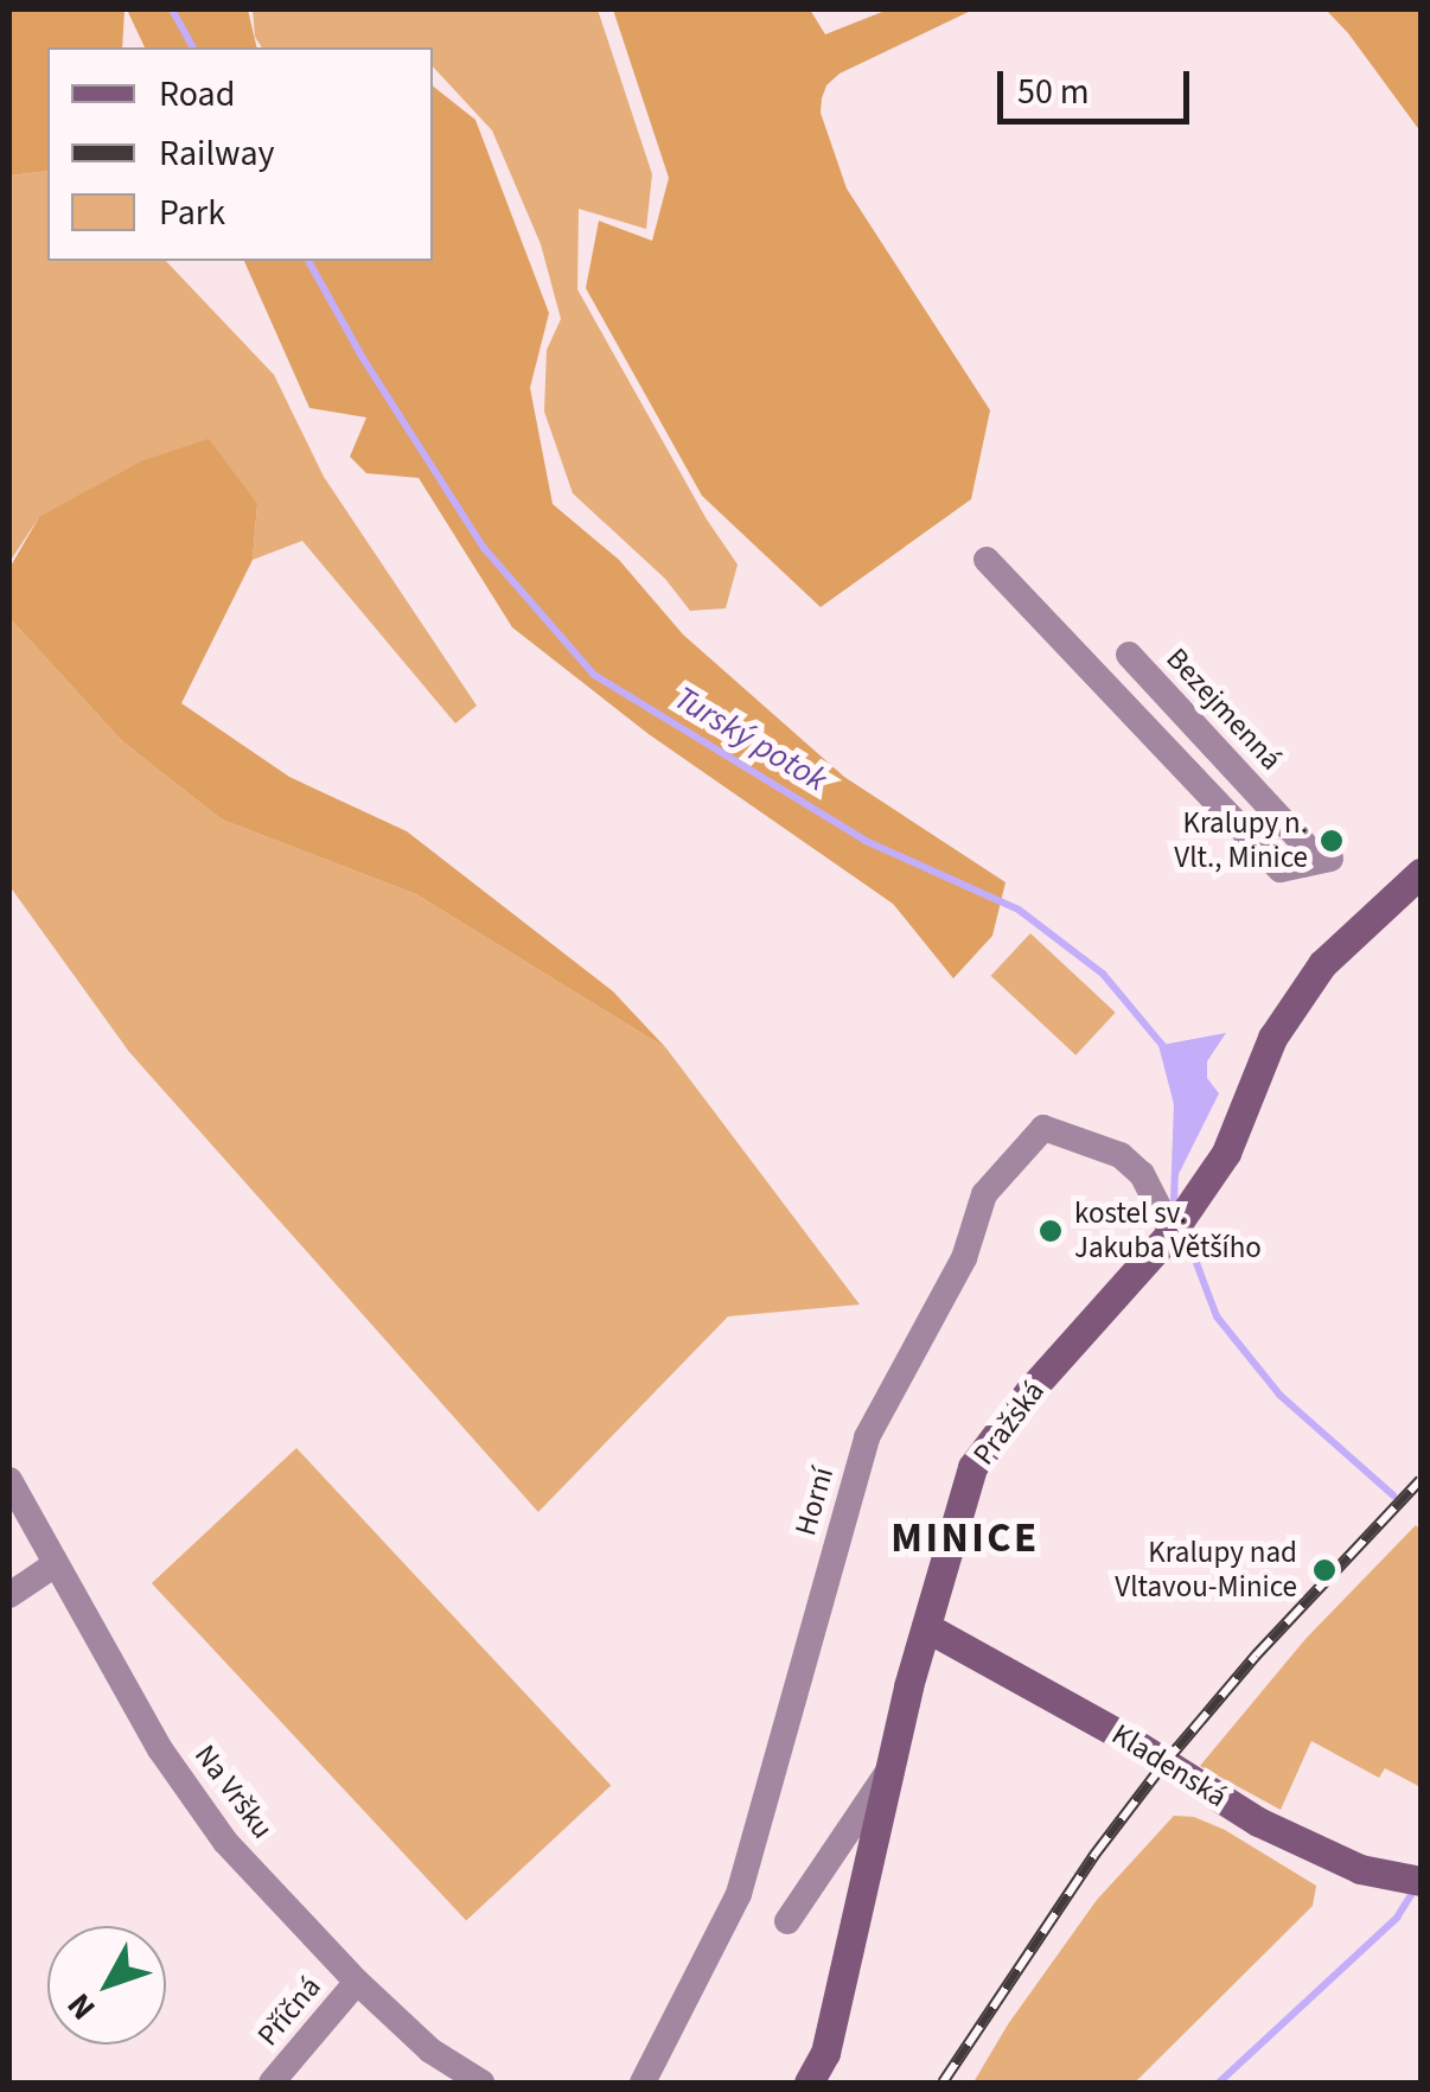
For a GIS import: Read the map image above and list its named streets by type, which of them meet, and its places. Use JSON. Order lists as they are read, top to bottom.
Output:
{
  "streets": {
    "main road": ["Pražská", "Kladenská"],
    "street": [
      "Bezejmenná",
      "Horní",
      "Na Vršku",
      "Příčná"
    ]
  },
  "crossings": [
    ["Pražská", "Horní"],
    ["Pražská", "Kladenská"],
    ["Na Vršku", "Příčná"]
  ],
  "districts": ["MINICE"],
  "water": ["Turský potok"],
  "places": ["Kralupy n. Vlt., Minice", "kostel sv. Jakuba Většího", "Kralupy nad Vltavou-Minice"],
  "legend": ["Road", "Railway", "Park"],
  "scale_bar": "50 m",
  "north": "bottom left"
}
